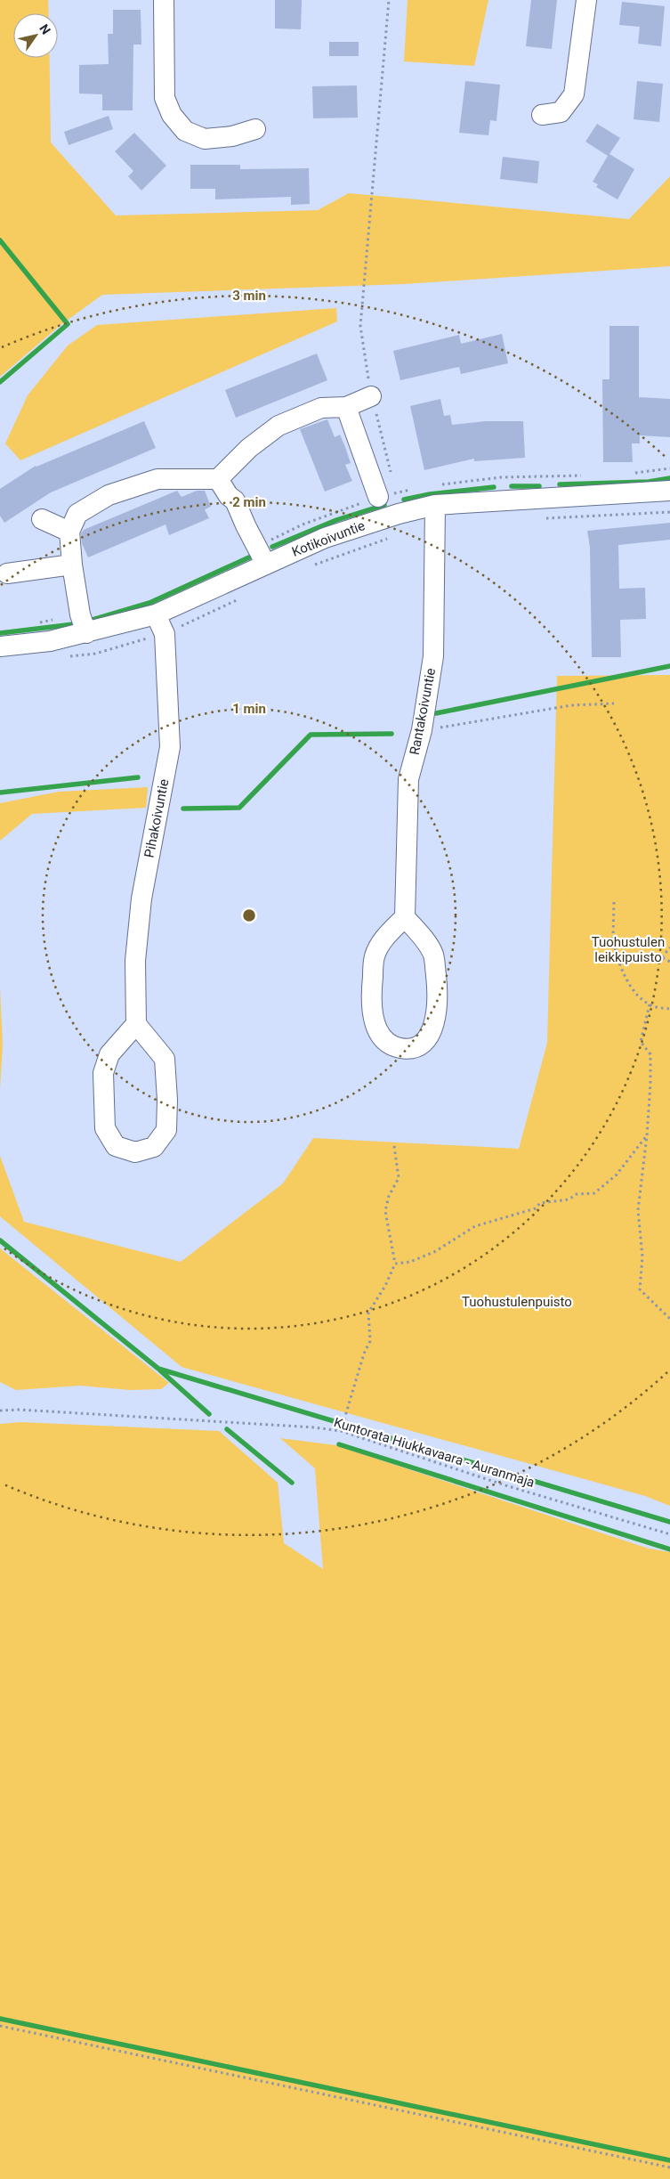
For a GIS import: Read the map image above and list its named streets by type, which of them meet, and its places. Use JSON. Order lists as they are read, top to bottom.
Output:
{
  "streets": {
    "street": ["Kotikoivuntie", "Rantakoivuntie", "Pihakoivuntie"],
    "path": ["Kuntorata Hiukkavaara - Auranmaja"]
  },
  "crossings": [
    ["Kotikoivuntie", "Rantakoivuntie"],
    ["Kotikoivuntie", "Pihakoivuntie"]
  ],
  "parks": ["Tuohustulen leikkipuisto", "Tuohustulenpuisto"],
  "north": "top right",
  "rings": ["3 min", "2 min", "1 min"]
}
